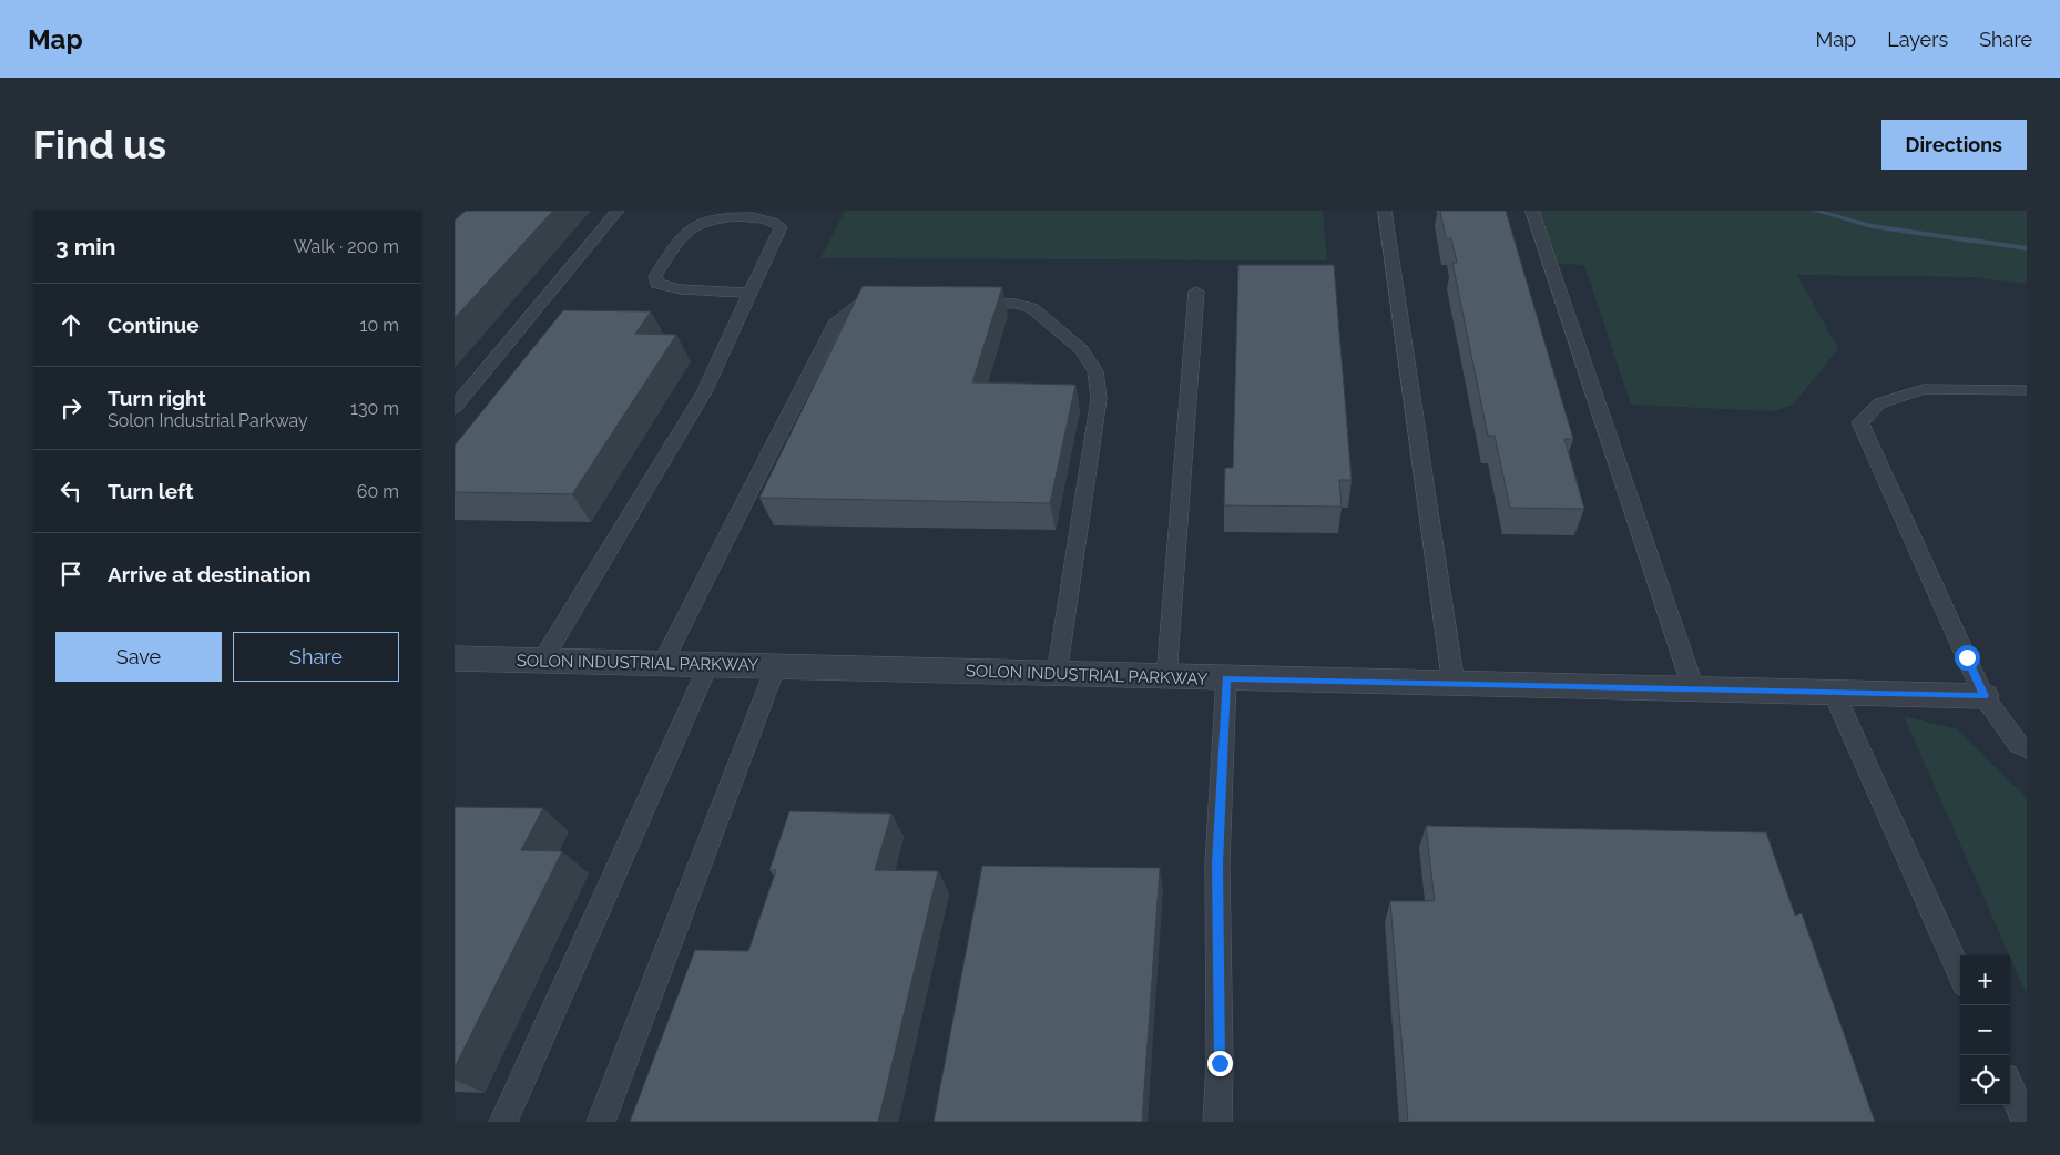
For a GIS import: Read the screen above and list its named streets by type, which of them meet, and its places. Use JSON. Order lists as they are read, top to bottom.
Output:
{
  "streets": {
    "street": ["SOLON INDUSTRIAL PARKWAY"]
  },
  "page": {
    "header": "Map",
    "nav": ["Map", "Layers", "Share"],
    "buttons": [
      "Directions",
      ["Save", "Share"]
    ],
    "title": "Find us",
    "heading": ["3 min", "Walk · 200 m"],
    "list": [
      ["Continue", "10 m"],
      ["Turn right", "Solon Industrial Parkway", "130 m"],
      ["Turn left", "60 m"],
      "Arrive at destination"
    ],
    "map_buttons": ["+", "−"]
  }
}
